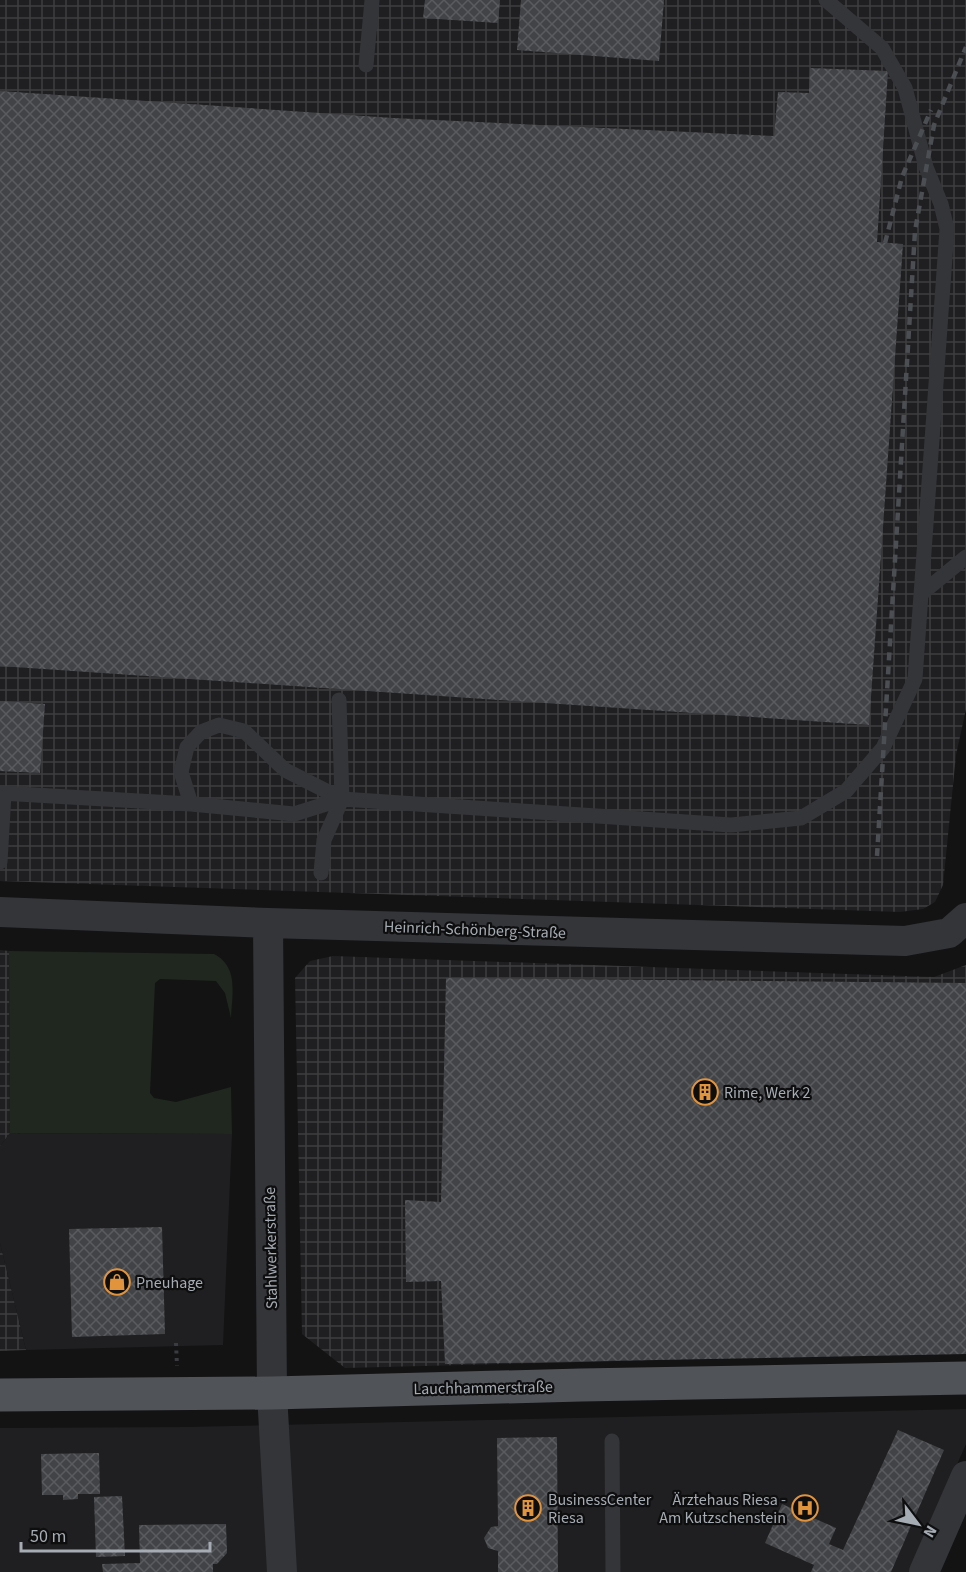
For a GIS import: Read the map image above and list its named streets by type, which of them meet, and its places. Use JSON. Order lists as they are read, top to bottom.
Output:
{
  "streets": {
    "main road": ["Lauchhammerstraße"],
    "street": ["Heinrich-Schönberg-Straße", "Stahlwerkerstraße"]
  },
  "crossings": [
    ["Heinrich-Schönberg-Straße", "Stahlwerkerstraße"],
    ["Stahlwerkerstraße", "Lauchhammerstraße"]
  ],
  "places": {
    "building": ["Rime, Werk 2", "BusinessCenter Riesa"],
    "shop": ["Pneuhage"],
    "hospital": ["Ärztehaus Riesa - Am Kutzschenstein"]
  },
  "scale_bar": "50 m",
  "north": "bottom right"
}
